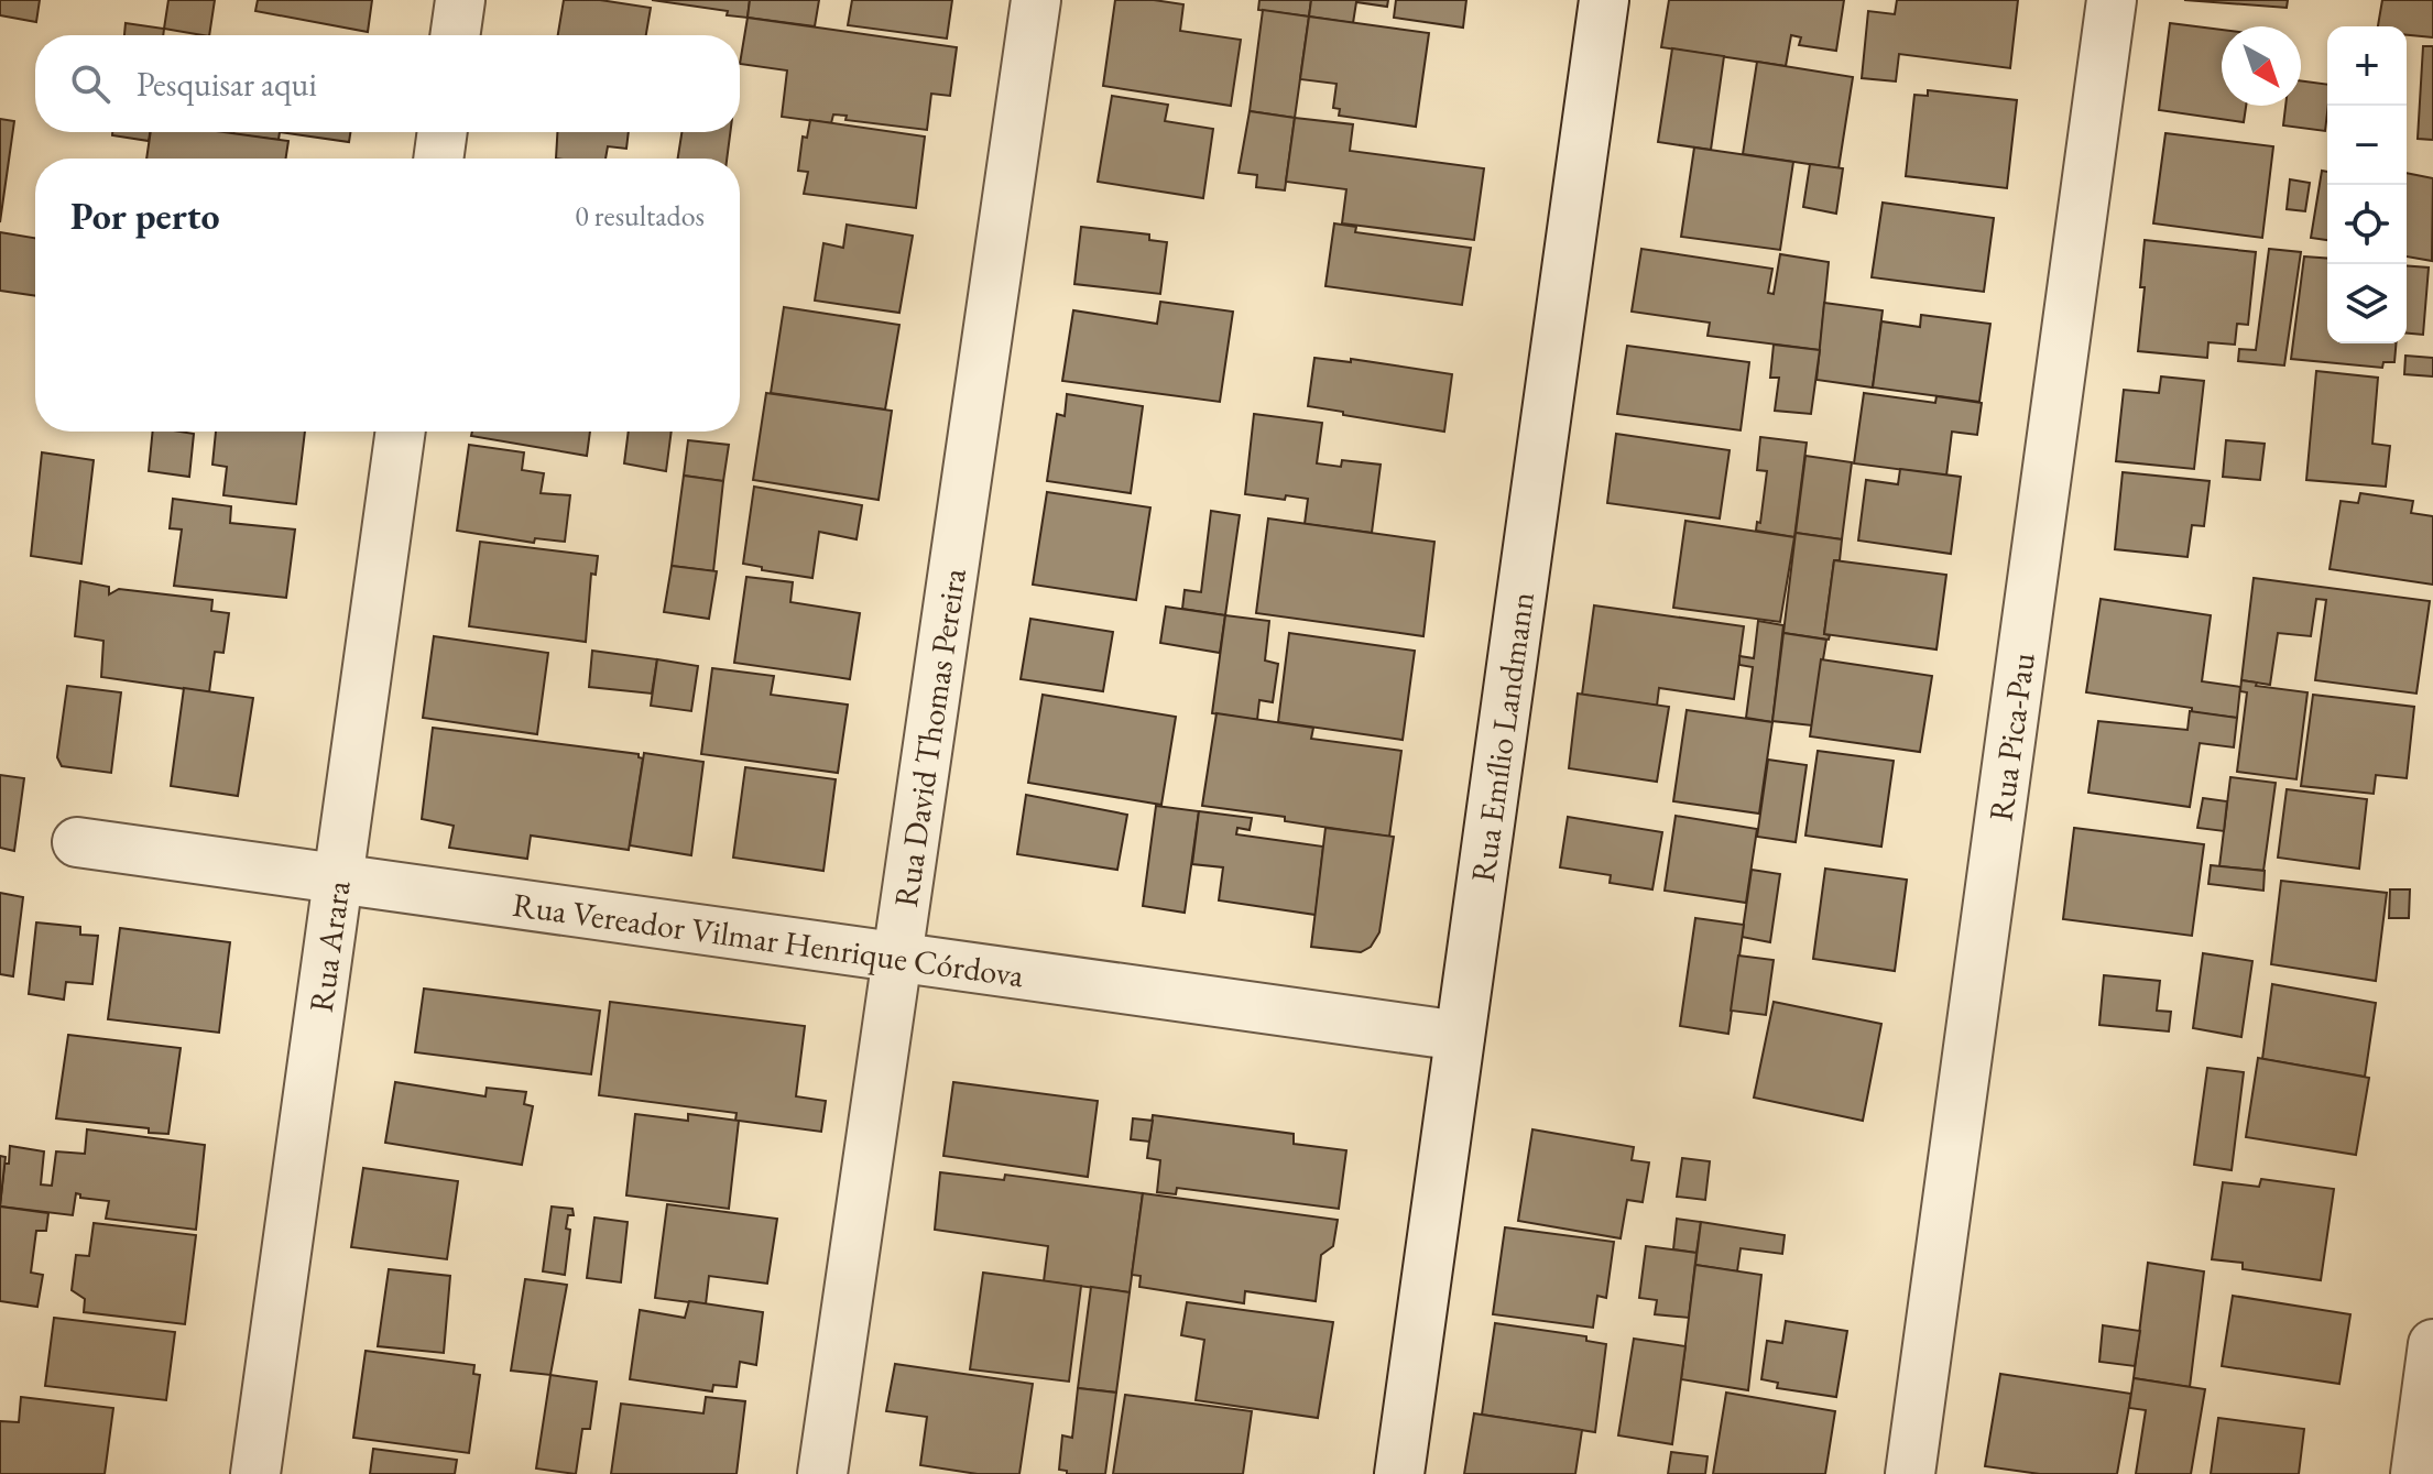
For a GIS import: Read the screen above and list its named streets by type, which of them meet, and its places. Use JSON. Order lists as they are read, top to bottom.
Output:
{
  "streets": {
    "street": [
      "Rua Emílio Landmann",
      "Rua David Thomas Pereira",
      "Rua Pica-Pau",
      "Rua Vereador Vilmar Henrique Córdova",
      "Rua Arara"
    ]
  },
  "crossings": [
    ["Rua Emílio Landmann", "Rua Vereador Vilmar Henrique Córdova"],
    ["Rua David Thomas Pereira", "Rua Vereador Vilmar Henrique Córdova"],
    ["Rua Vereador Vilmar Henrique Córdova", "Rua Arara"]
  ],
  "north": "bottom right",
  "page": {
    "map_buttons": ["+", "−"],
    "search": "Pesquisar aqui",
    "heading": ["Por perto", "0 resultados"]
  }
}
